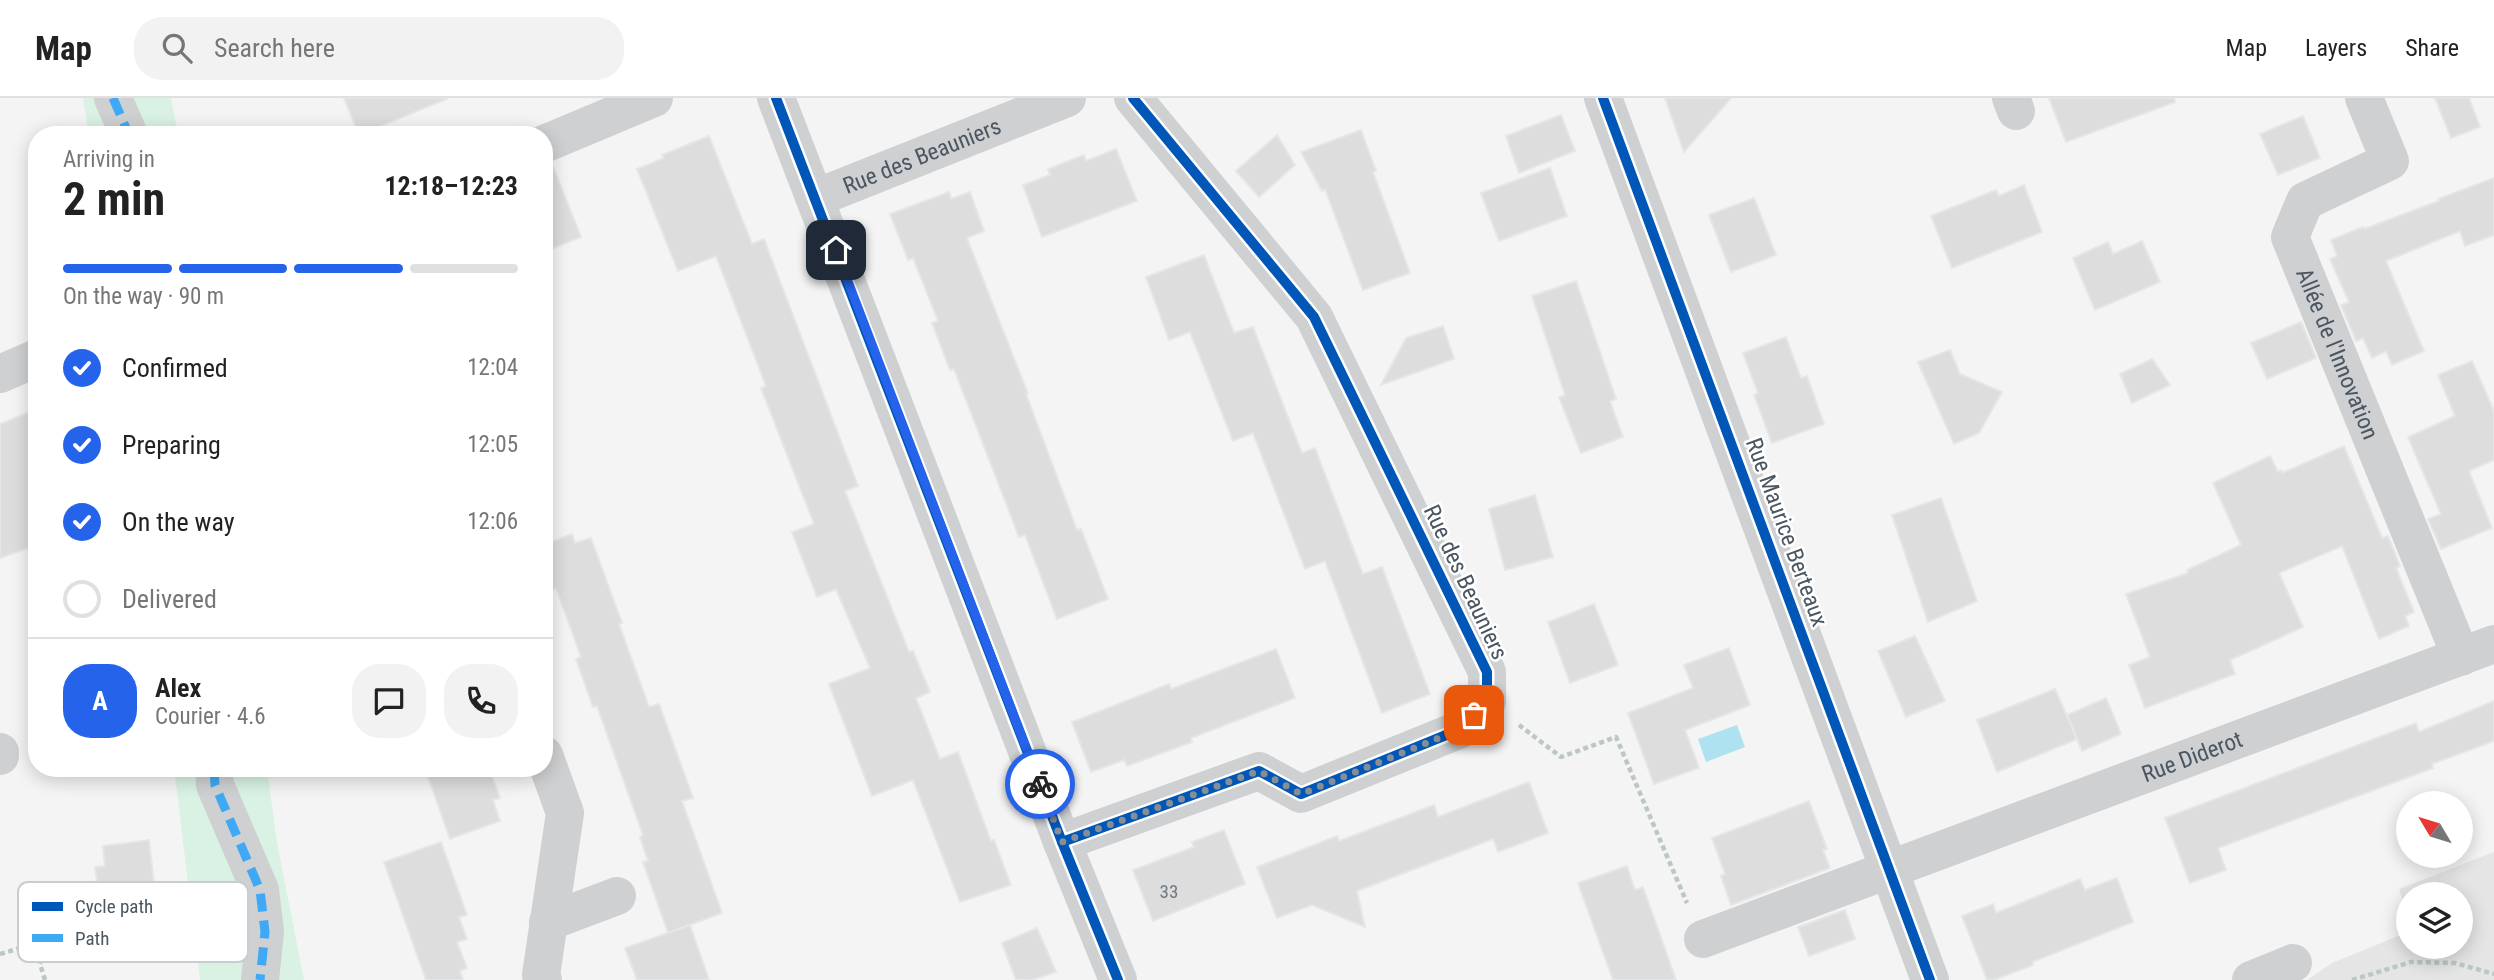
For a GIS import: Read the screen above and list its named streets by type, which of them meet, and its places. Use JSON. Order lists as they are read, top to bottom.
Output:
{
  "streets": {
    "street": [
      "Rue des Beauniers",
      "Allée de l'Innovation",
      "Rue Maurice Berteaux",
      "Rue Diderot"
    ]
  },
  "crossings": [
    ["Allée de l'Innovation", "Rue Diderot"],
    ["Rue Maurice Berteaux", "Rue Diderot"]
  ],
  "house_numbers": ["33"],
  "legend": ["Cycle path", "Path"],
  "north": "top left",
  "page": {
    "header": "Map",
    "search": "Search here",
    "nav": ["Map", "Layers", "Share"],
    "heading": ["2 min", "Arriving in", "12:18–12:23"],
    "panel": ["Alex", "Courier · 4.6"],
    "bar": "On the way · 90 m",
    "list": [
      ["Confirmed", "12:04"],
      ["Preparing", "12:05"],
      ["On the way", "12:06"],
      "Delivered"
    ],
    "round": "A"
  }
}
